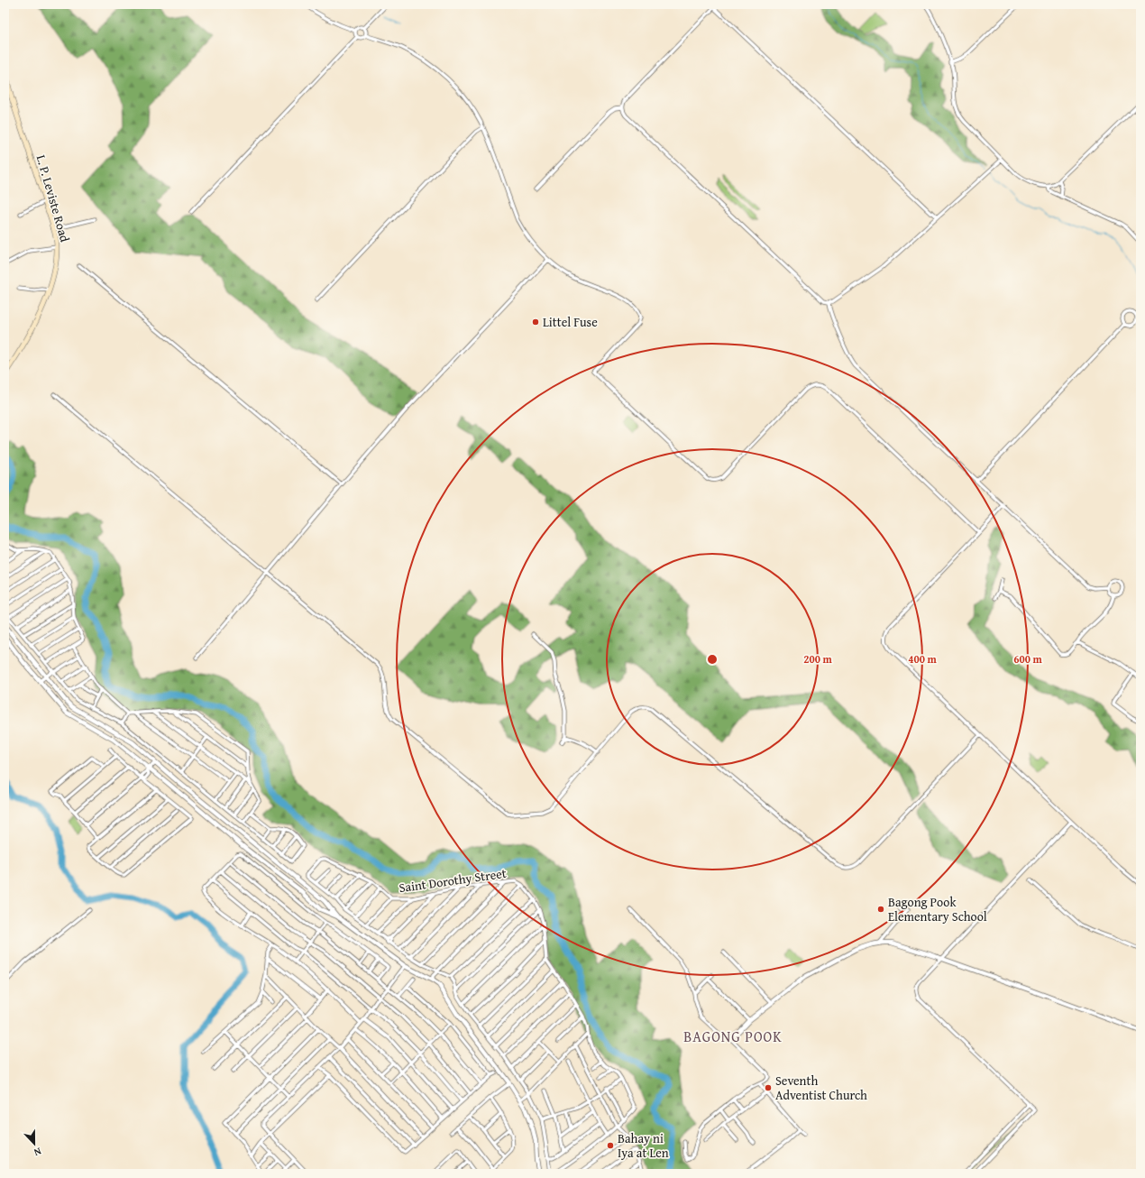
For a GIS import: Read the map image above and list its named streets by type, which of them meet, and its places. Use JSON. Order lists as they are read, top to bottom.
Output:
{
  "streets": {
    "main road": ["L. P. Leviste Road"],
    "street": ["Saint Dorothy Street"]
  },
  "districts": ["BAGONG POOK"],
  "places": [
    "Littel Fuse",
    "Bagong Pook Elementary School",
    "Seventh Adventist Church",
    "Bahay ni Iya at Len"
  ],
  "north": "bottom",
  "rings": ["200 m", "400 m", "600 m"]
}
